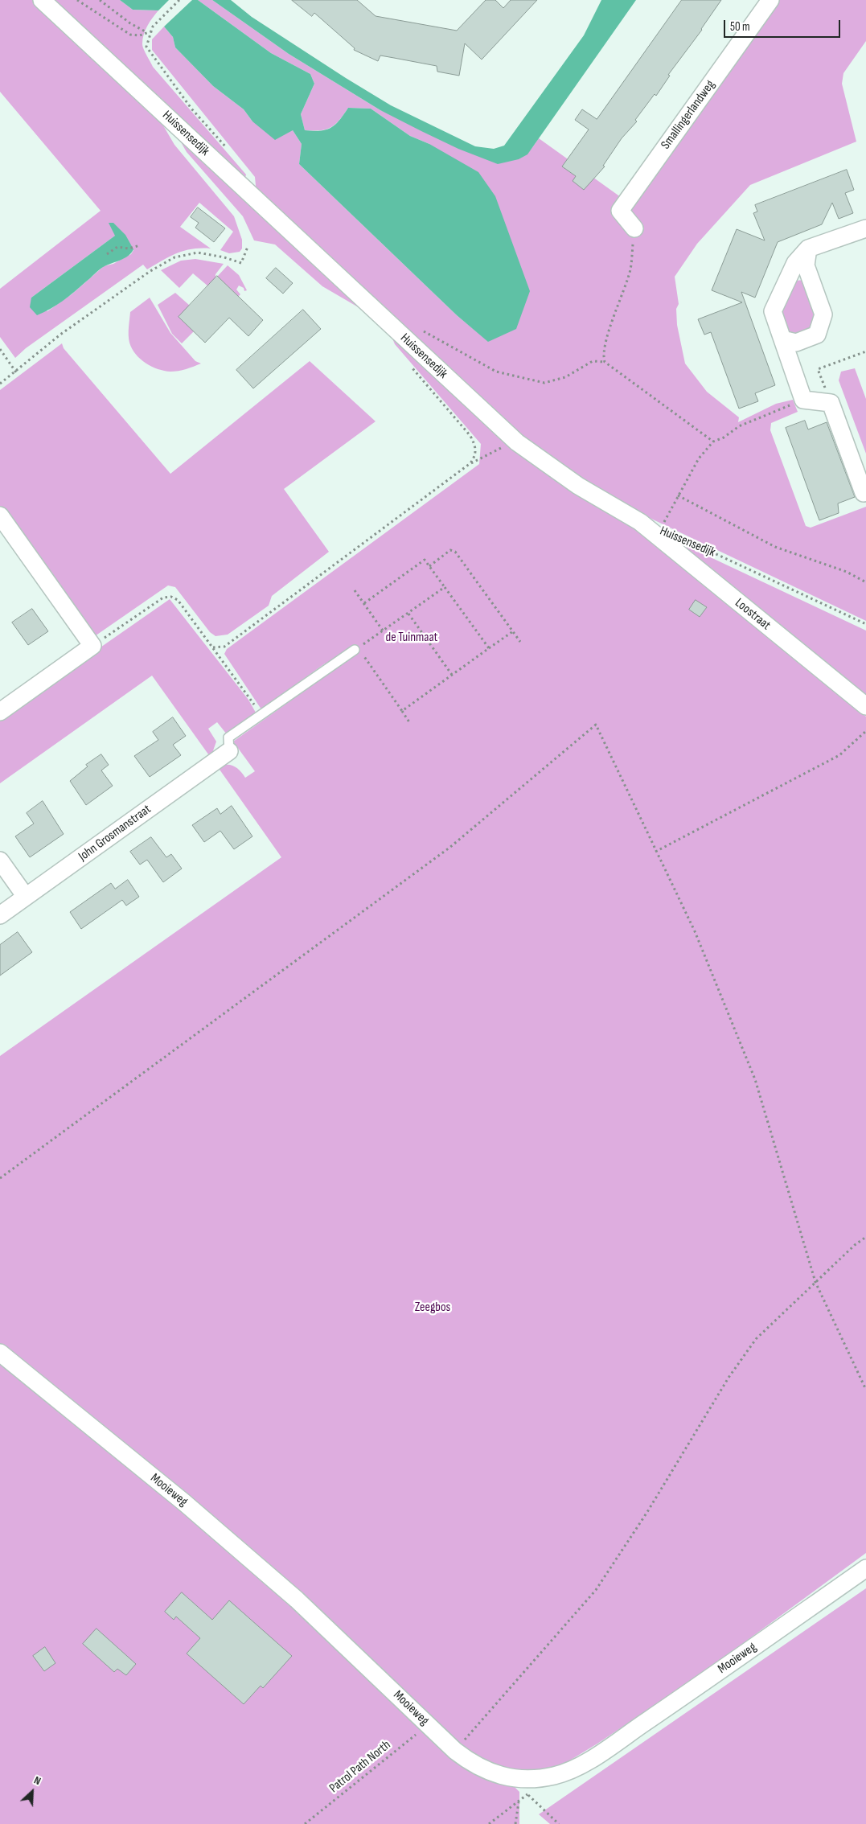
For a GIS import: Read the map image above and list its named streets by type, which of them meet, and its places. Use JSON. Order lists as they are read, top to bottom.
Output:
{
  "streets": {
    "street": [
      "Smallingerlandweg",
      "Huissensedijk",
      "Loostraat",
      "John Grosmanstraat",
      "Mooieweg"
    ],
    "path": ["Patrol Path North"]
  },
  "crossings": [
    ["Huissensedijk", "Loostraat"],
    ["Mooieweg", "Patrol Path North"]
  ],
  "parks": ["de Tuinmaat", "Zeegbos"],
  "scale_bar": "50 m",
  "north": "top right"
}
